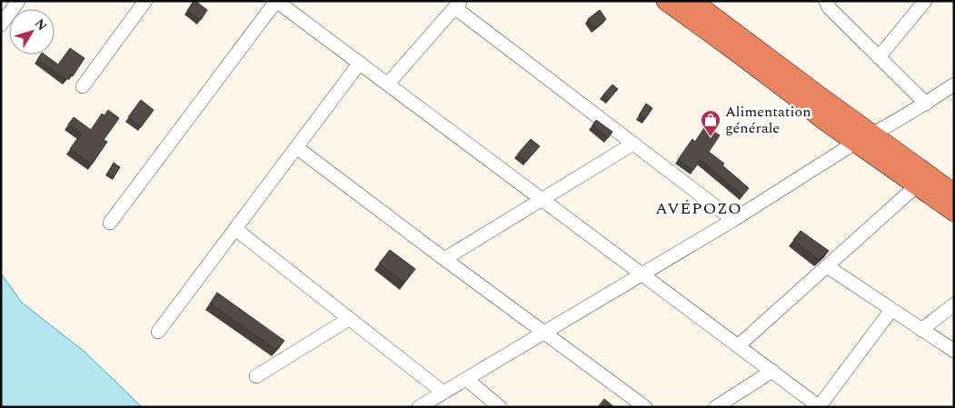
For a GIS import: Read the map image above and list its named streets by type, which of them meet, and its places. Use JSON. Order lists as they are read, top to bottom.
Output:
{
  "districts": ["AVÉPOZO"],
  "places": {
    "shop": ["Alimentation générale"]
  },
  "north": "top right"
}
